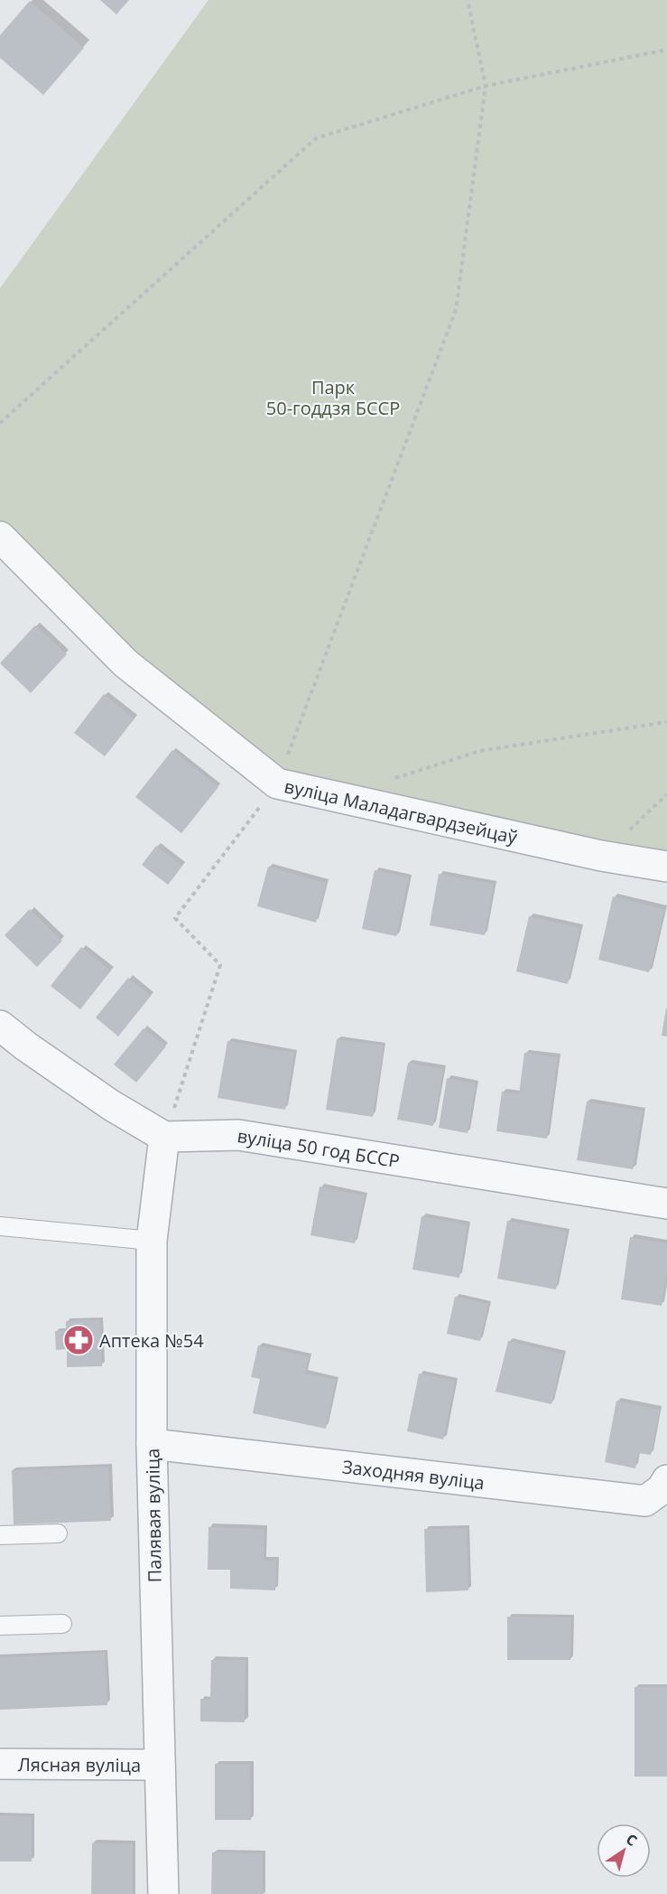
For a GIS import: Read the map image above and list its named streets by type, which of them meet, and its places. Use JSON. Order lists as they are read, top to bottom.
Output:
{
  "streets": {
    "street": [
      "вуліца Маладагвардзейцаў",
      "вуліца 50 год БССР",
      "Заходняя вуліца",
      "Палявая вуліца",
      "Лясная вуліца"
    ]
  },
  "crossings": [
    ["вуліца 50 год БССР", "Палявая вуліца"],
    ["Заходняя вуліца", "Палявая вуліца"],
    ["Палявая вуліца", "Лясная вуліца"]
  ],
  "parks": ["Парк 50-годдзя БССР"],
  "places": {
    "pharmacy": ["Аптека №54"]
  },
  "north": "top right"
}
